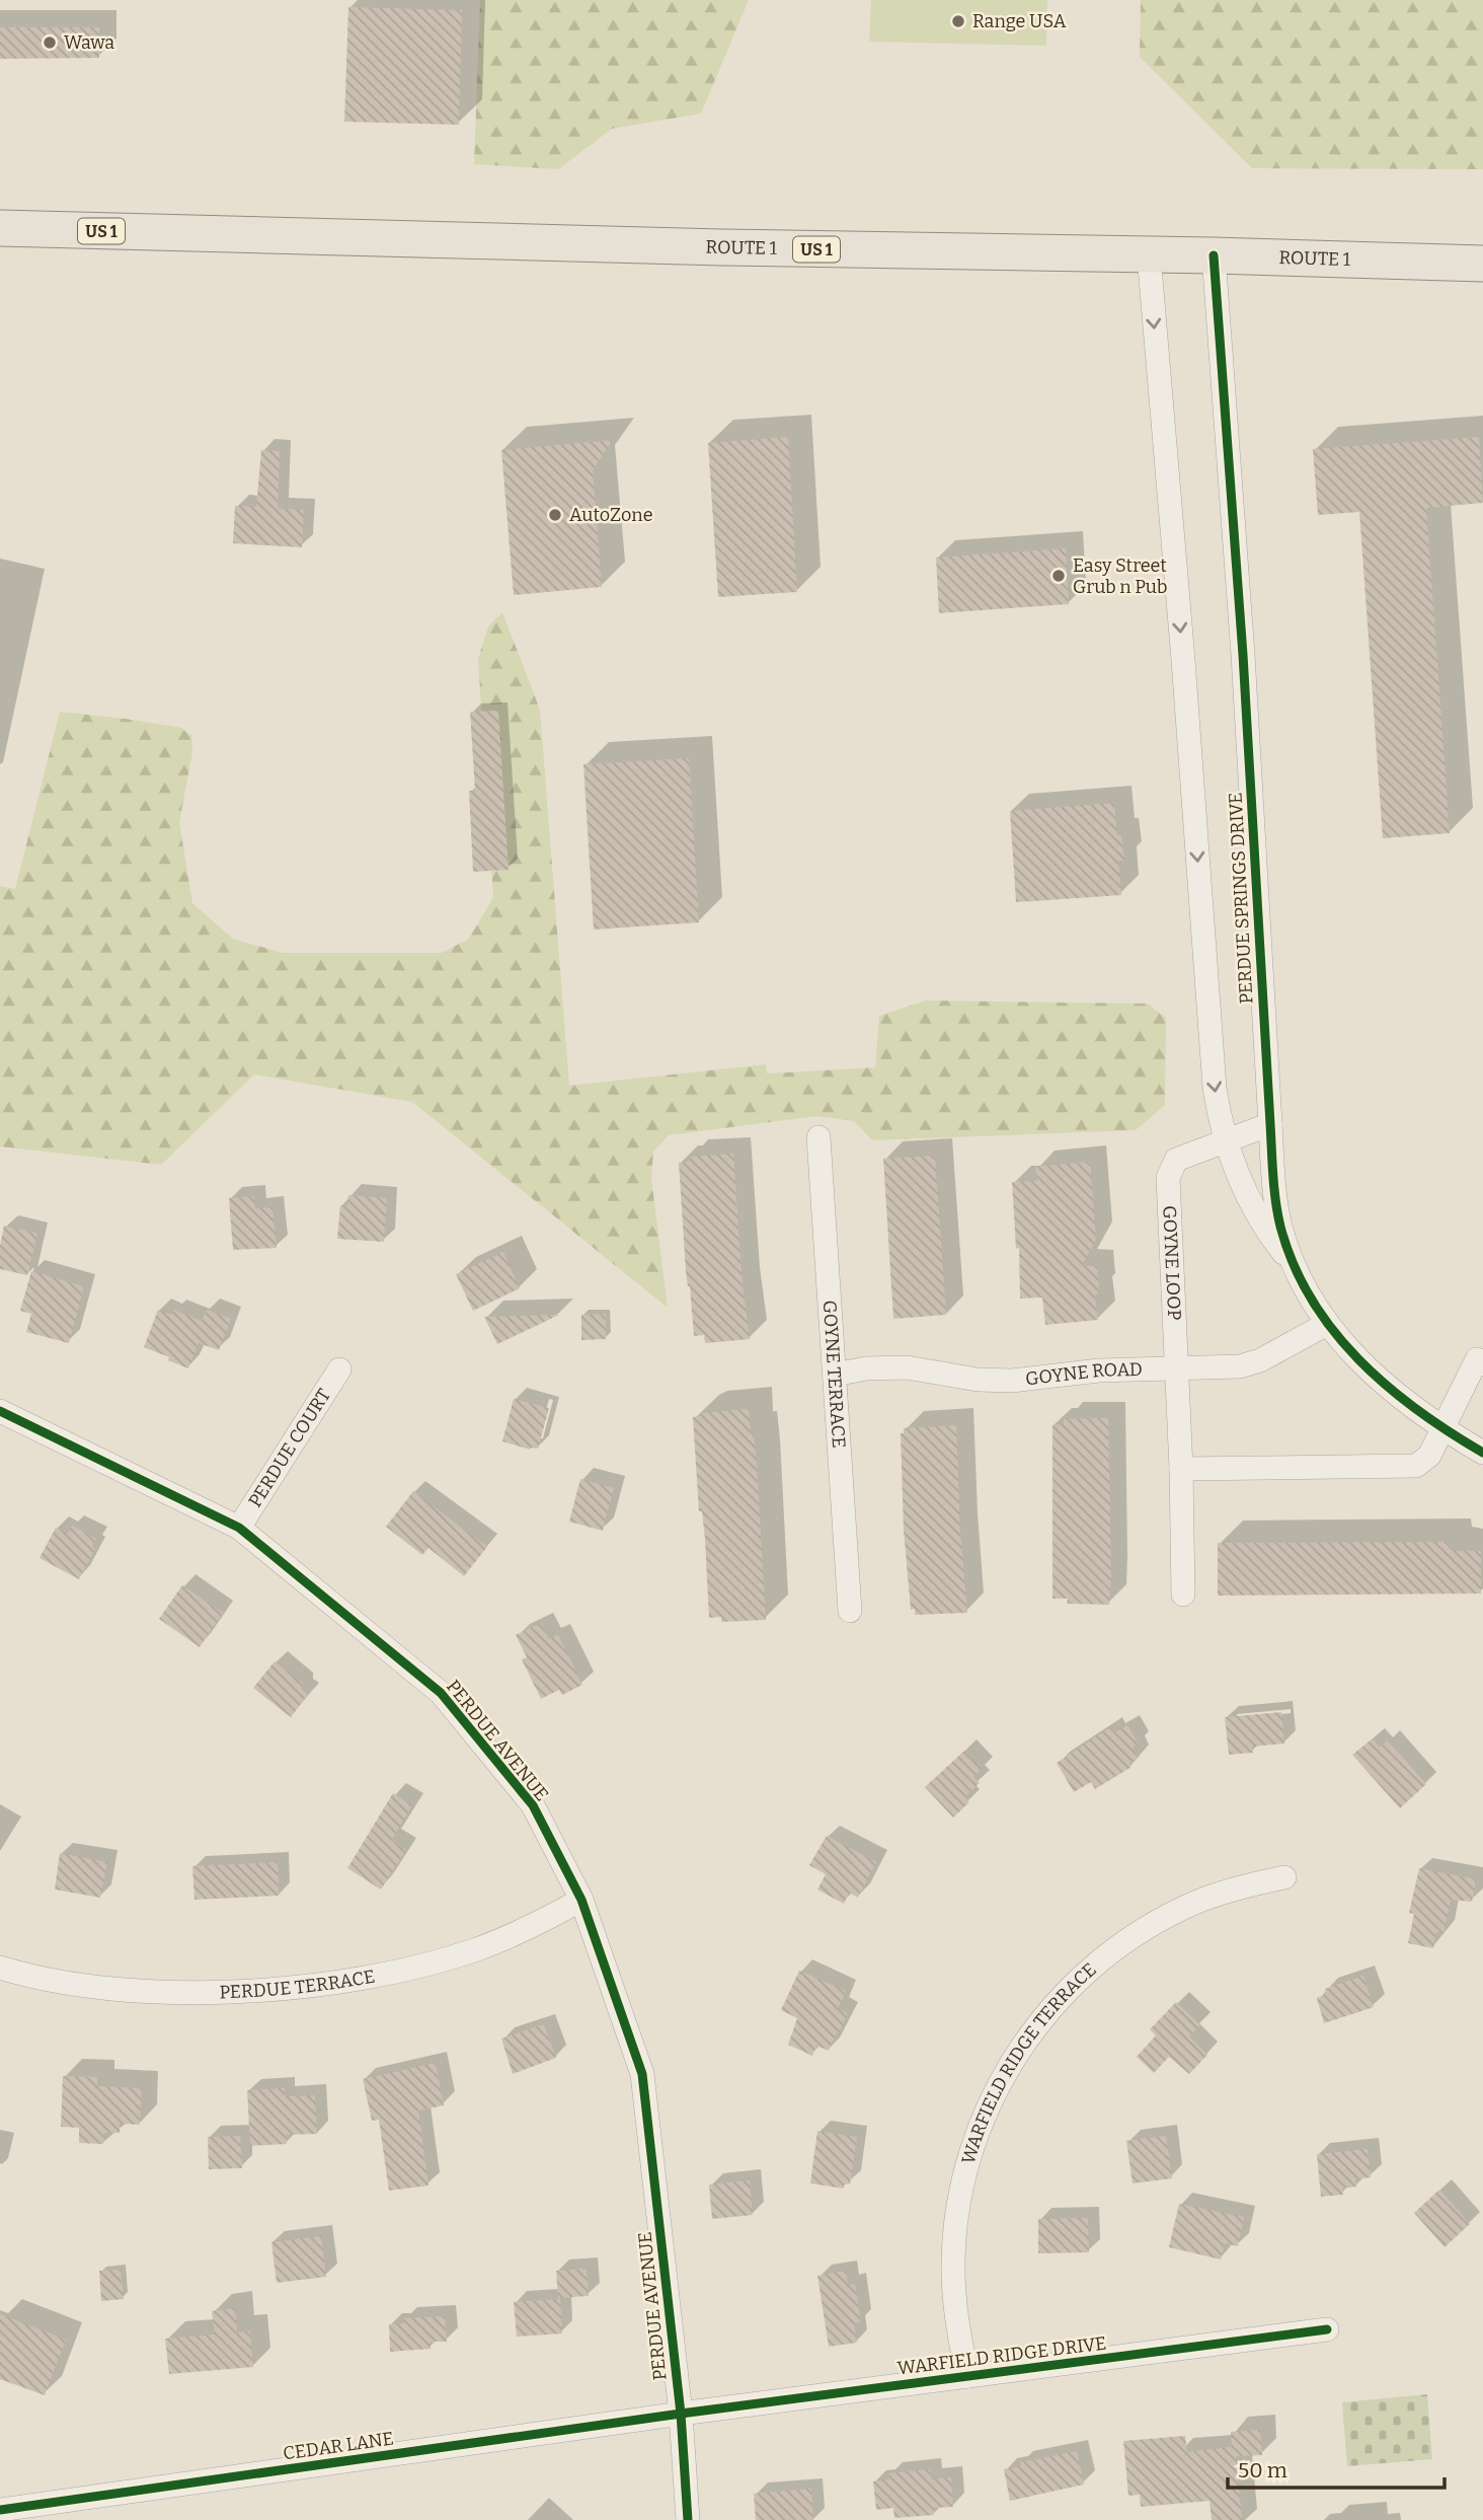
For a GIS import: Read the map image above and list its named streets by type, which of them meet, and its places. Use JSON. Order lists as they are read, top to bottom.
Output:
{
  "streets": {
    "main road": ["US 1", "ROUTE 1"],
    "street": [
      "PERDUE SPRINGS DRIVE",
      "GOYNE LOOP",
      "GOYNE TERRACE",
      "GOYNE ROAD",
      "PERDUE COURT",
      "PERDUE AVENUE",
      "PERDUE TERRACE",
      "WARFIELD RIDGE TERRACE",
      "WARFIELD RIDGE DRIVE",
      "CEDAR LANE"
    ]
  },
  "crossings": [
    ["ROUTE 1", "PERDUE SPRINGS DRIVE"],
    ["PERDUE SPRINGS DRIVE", "GOYNE LOOP"],
    ["PERDUE SPRINGS DRIVE", "GOYNE ROAD"],
    ["GOYNE LOOP", "GOYNE ROAD"],
    ["GOYNE TERRACE", "GOYNE ROAD"],
    ["PERDUE COURT", "PERDUE AVENUE"],
    ["PERDUE AVENUE", "PERDUE TERRACE"],
    ["PERDUE AVENUE", "WARFIELD RIDGE DRIVE"],
    ["PERDUE AVENUE", "CEDAR LANE"],
    ["WARFIELD RIDGE TERRACE", "WARFIELD RIDGE DRIVE"],
    ["WARFIELD RIDGE DRIVE", "CEDAR LANE"]
  ],
  "places": [
    "Range USA",
    "Wawa",
    "AutoZone",
    "Easy Street Grub n Pub"
  ],
  "scale_bar": "50 m"
}
